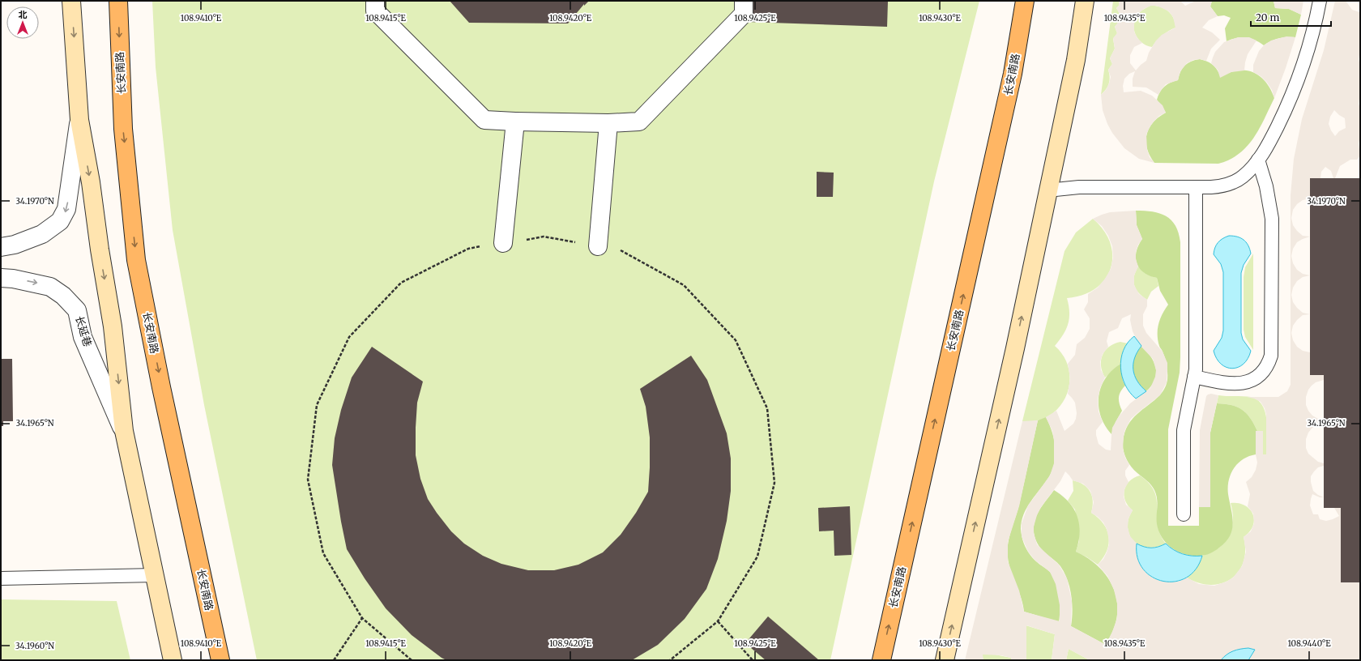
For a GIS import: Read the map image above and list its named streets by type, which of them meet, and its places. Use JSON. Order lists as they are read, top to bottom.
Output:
{
  "streets": {
    "main road": ["长安南路"],
    "street": ["长延巷"]
  },
  "one_way": ["长延巷"],
  "scale_bar": "20 m",
  "north": "top",
  "coordinates": [
    "108.9410°E",
    "108.9415°E",
    "108.9420°E",
    "108.9425°E",
    "108.9430°E",
    "108.9435°E",
    "34.1970°N",
    "34.1965°N",
    "108.9440°E",
    "34.1960°N"
  ]
}
